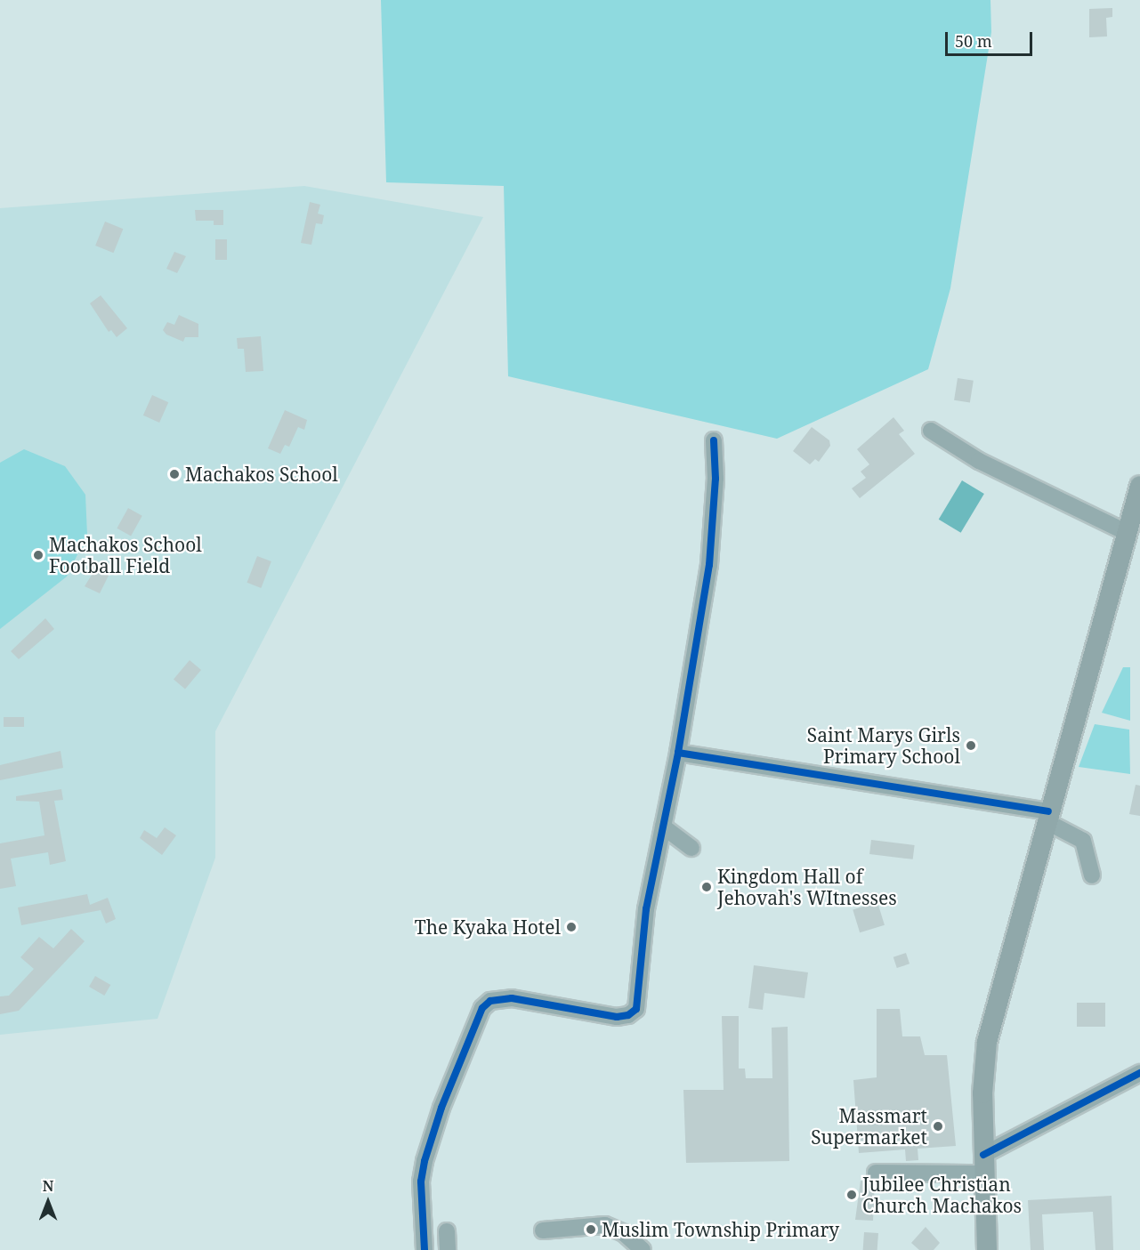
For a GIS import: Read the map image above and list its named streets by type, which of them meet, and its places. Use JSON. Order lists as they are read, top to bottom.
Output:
{
  "places": [
    "Machakos School",
    "Machakos School Football Field",
    "Saint Marys Girls Primary School",
    "Kingdom Hall of Jehovah's WItnesses",
    "The Kyaka Hotel",
    "Massmart Supermarket",
    "Jubilee Christian Church Machakos",
    "Muslim Township Primary"
  ],
  "scale_bar": "50 m",
  "north": "top"
}
